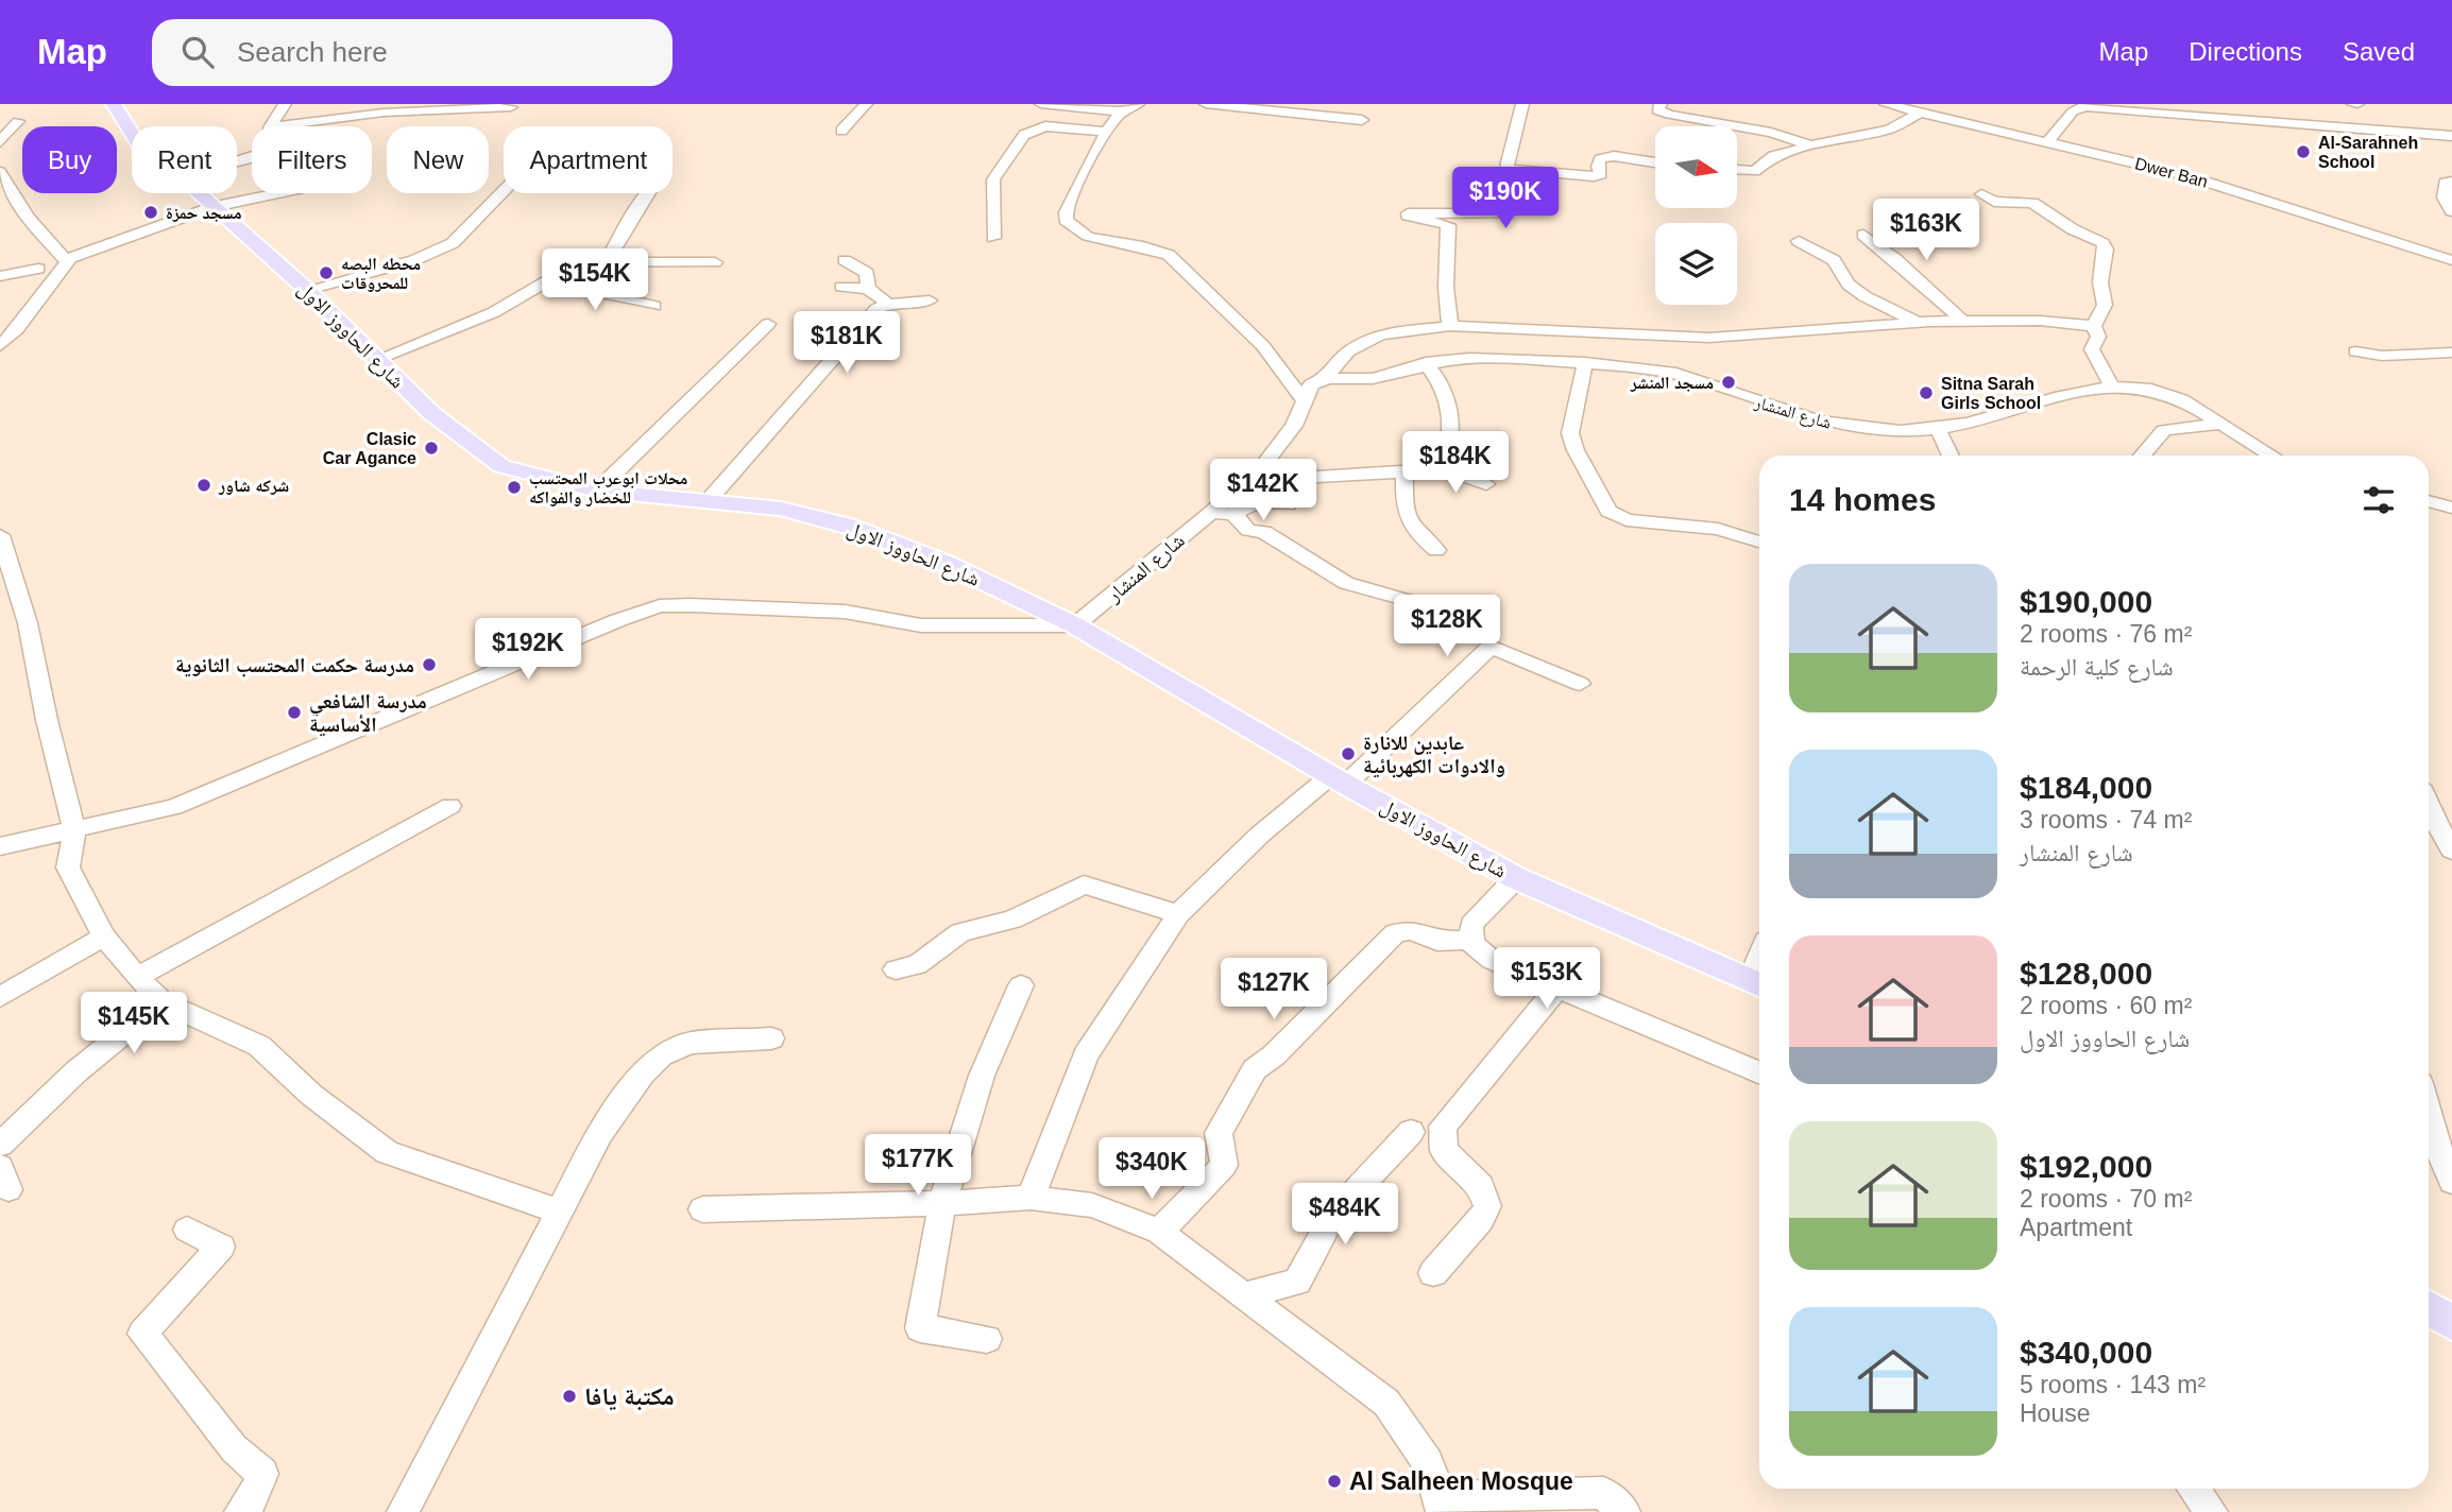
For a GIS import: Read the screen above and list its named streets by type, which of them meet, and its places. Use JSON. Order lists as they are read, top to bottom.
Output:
{
  "streets": {
    "main road": ["شارع الحاووز الاول"],
    "street": ["Dwer Ban", "شارع المنشار"]
  },
  "crossings": [
    ["شارع الحاووز الاول", "شارع المنشار"]
  ],
  "places": [
    "Al-Sarahneh School",
    "مسجد حمزة",
    "محطه البصه للمحروقات",
    "مسجد المنشر",
    "Sitna Sarah Girls School",
    "Clasic Car Agance",
    "شركه شاور",
    "محلات ابوعرب المحتسب للخضار والفواكه",
    "مدرسة حكمت المحتسب الثانوية",
    "مدرسة الشافعي الأساسية",
    "عابدين للانارة والادوات الكهربائية",
    "مكتبة يافا",
    "Al Salheen Mosque"
  ],
  "north": "right",
  "page": {
    "header": "Map",
    "search": "Search here",
    "nav": ["Map", "Directions", "Saved"],
    "chip": [
      "Buy",
      "Rent",
      "Filters",
      "New",
      "Apartment"
    ],
    "price": [
      "$190K",
      "$163K",
      "$154K",
      "$181K",
      "$184K",
      "$142K",
      "$128K",
      "$192K",
      "$153K",
      "$127K",
      "$145K",
      "$177K",
      "$340K",
      "$484K"
    ],
    "heading": "14 homes",
    "list": [
      {
        "name": "$190,000",
        "note": "2 rooms · 76 m² · شارع كلية الرحمة"
      },
      {
        "name": "$184,000",
        "note": "3 rooms · 74 m² · شارع المنشار"
      },
      {
        "name": "$128,000",
        "note": "2 rooms · 60 m² · شارع الحاووز الاول"
      },
      {
        "name": "$192,000",
        "note": "2 rooms · 70 m² · Apartment"
      },
      {
        "name": "$340,000",
        "note": "5 rooms · 143 m² · House"
      }
    ]
  }
}
